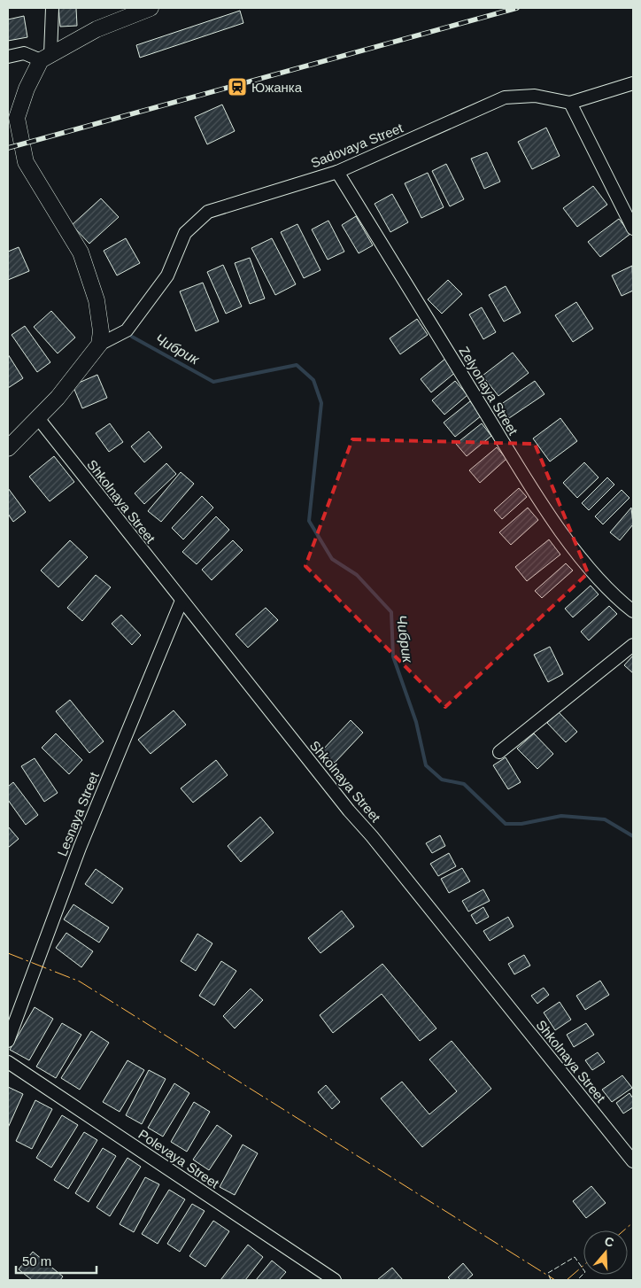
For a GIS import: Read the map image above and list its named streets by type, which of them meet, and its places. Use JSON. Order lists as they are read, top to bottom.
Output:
{
  "streets": {
    "street": [
      "Sadovaya Street",
      "Zelyonaya Street",
      "Shkolnaya Street",
      "Lesnaya Street",
      "Polevaya Street"
    ]
  },
  "crossings": [
    ["Sadovaya Street", "Zelyonaya Street"],
    ["Shkolnaya Street", "Lesnaya Street"]
  ],
  "water": ["Чибрик"],
  "places": {
    "station": ["Южанка"]
  },
  "scale_bar": "50 m",
  "north": "top"
}
